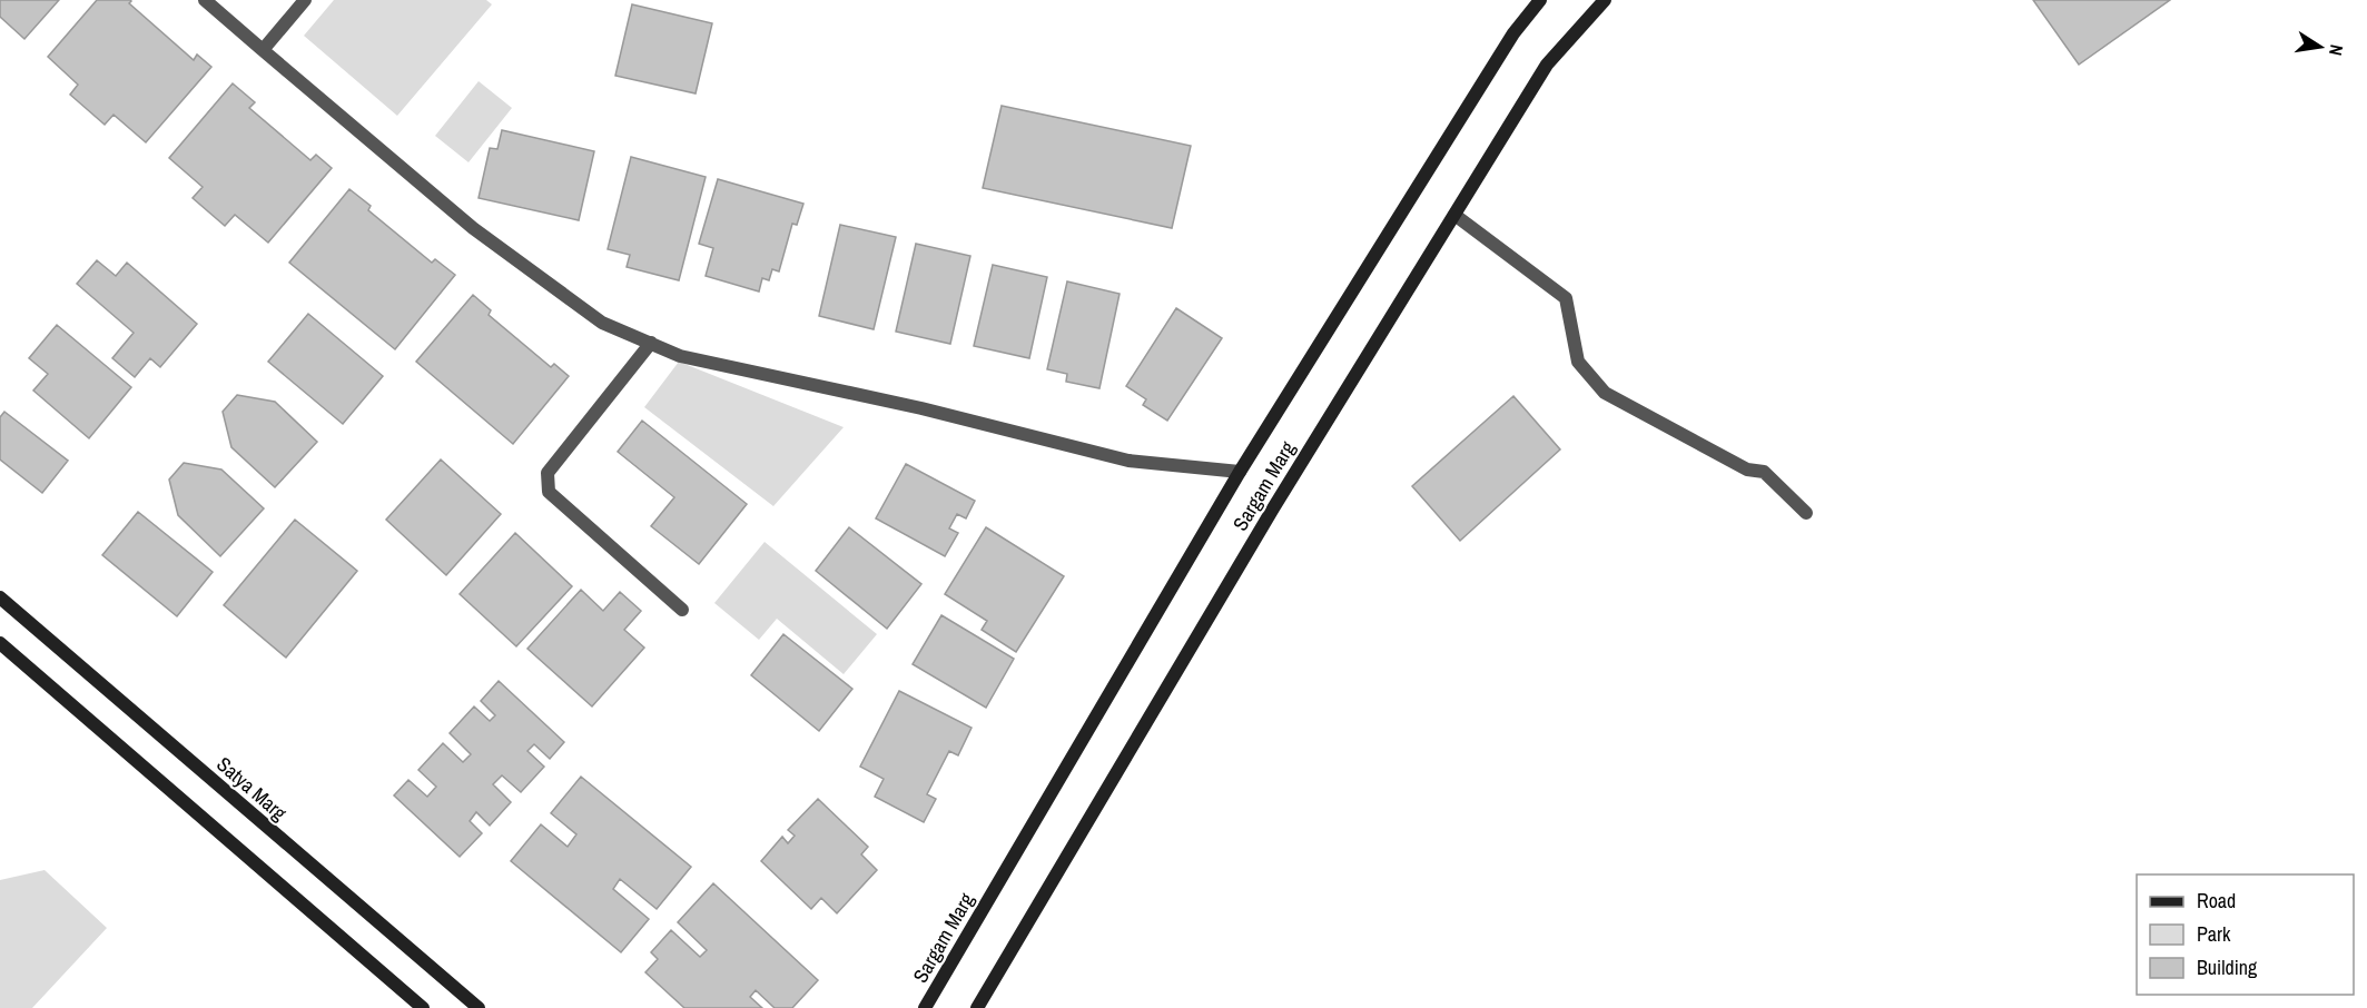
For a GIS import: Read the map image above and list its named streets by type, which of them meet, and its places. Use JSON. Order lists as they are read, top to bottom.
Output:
{
  "streets": {
    "main road": ["Sargam Marg", "Satya Marg"]
  },
  "legend": ["Road", "Park", "Building"],
  "north": "right"
}
